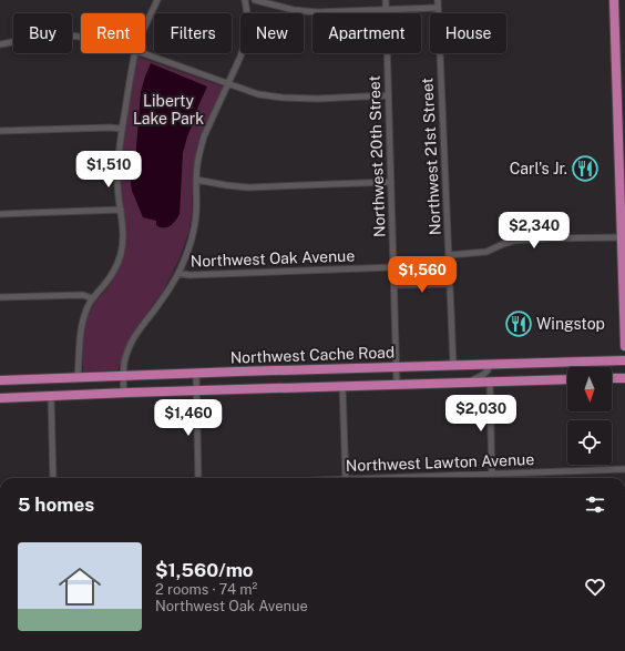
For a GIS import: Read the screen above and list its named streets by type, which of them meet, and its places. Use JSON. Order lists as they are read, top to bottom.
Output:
{
  "streets": {
    "main road": ["Northwest Cache Road"],
    "street": [
      "Northwest 20th Street",
      "Northwest 21st Street",
      "Northwest Oak Avenue",
      "Northwest Lawton Avenue"
    ]
  },
  "crossings": [
    ["Northwest 20th Street", "Northwest Oak Avenue"],
    ["Northwest 20th Street", "Northwest Cache Road"],
    ["Northwest 21st Street", "Northwest Cache Road"]
  ],
  "parks": ["Liberty Lake Park"],
  "places": {
    "restaurant": ["Carl's Jr.", "Wingstop"]
  },
  "north": "bottom",
  "page": {
    "chip": [
      "Buy",
      "Rent",
      "Filters",
      "New",
      "Apartment",
      "House"
    ],
    "price": [
      "$1,510",
      "$2,340",
      "$1,560",
      "$2,030",
      "$1,460"
    ],
    "heading": "5 homes",
    "list": [
      {
        "name": "$1,560/mo",
        "note": "2 rooms · 74 m² · Northwest Oak Avenue"
      }
    ]
  }
}
